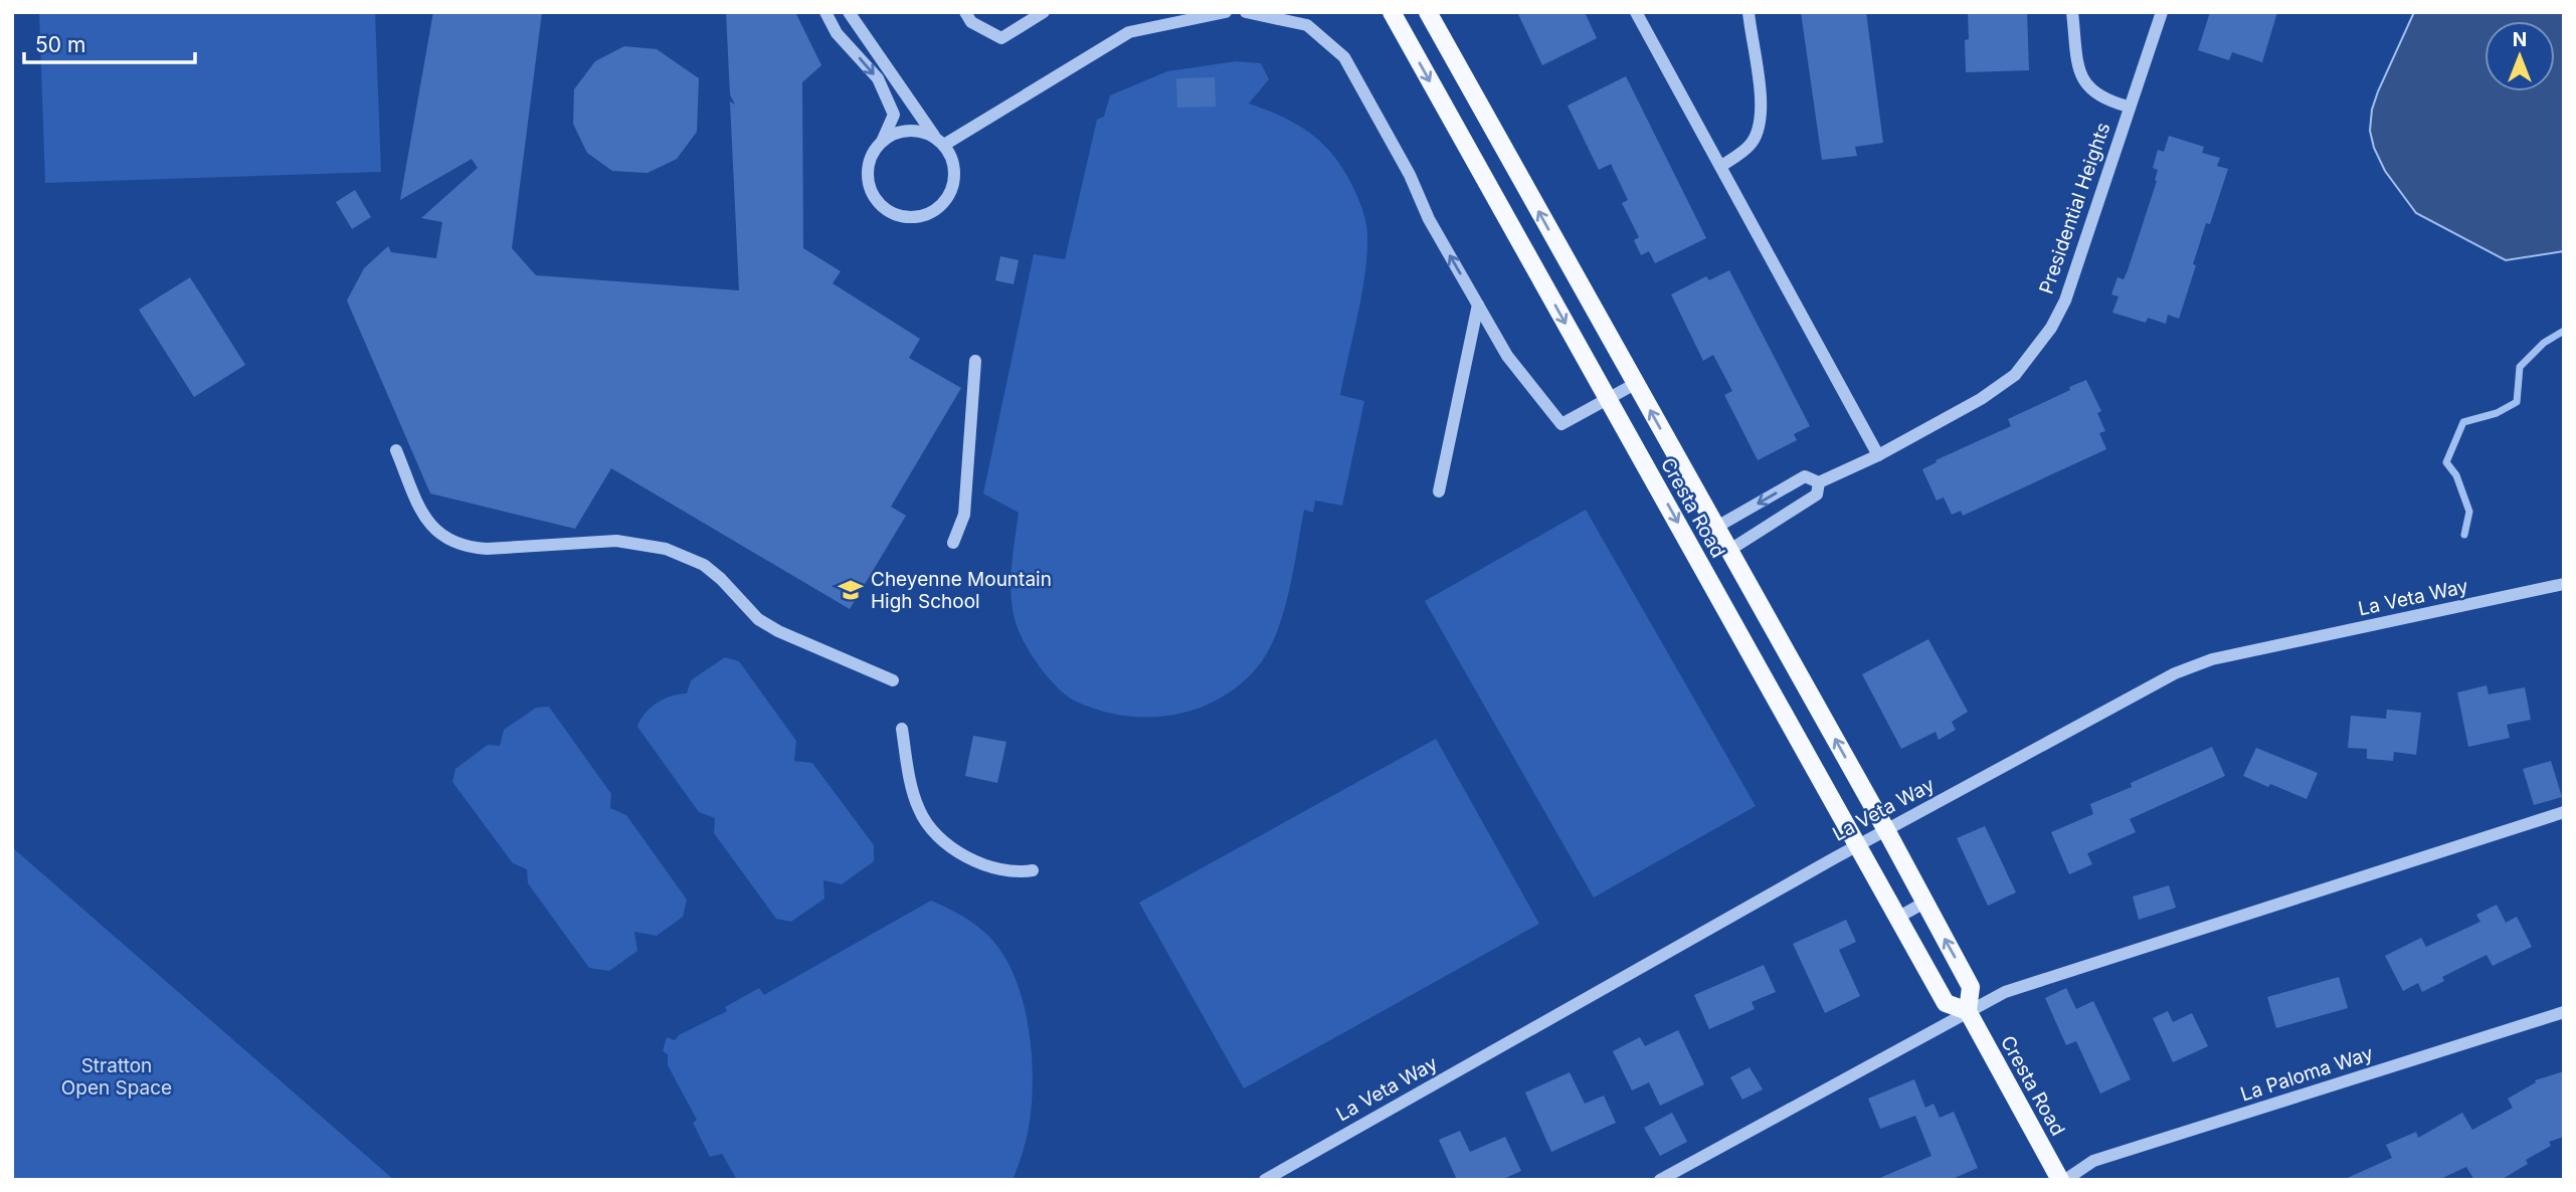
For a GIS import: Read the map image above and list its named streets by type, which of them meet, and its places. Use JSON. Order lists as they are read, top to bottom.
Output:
{
  "streets": {
    "main road": ["Cresta Road"],
    "street": ["Presidential Heights", "La Veta Way", "La Paloma Way"]
  },
  "crossings": [
    ["Presidential Heights", "Cresta Road"],
    ["Cresta Road", "La Veta Way"],
    ["Cresta Road", "La Paloma Way"]
  ],
  "parks": ["Stratton Open Space"],
  "places": {
    "school or university": ["Cheyenne Mountain High School"]
  },
  "scale_bar": "50 m",
  "north": "top"
}
